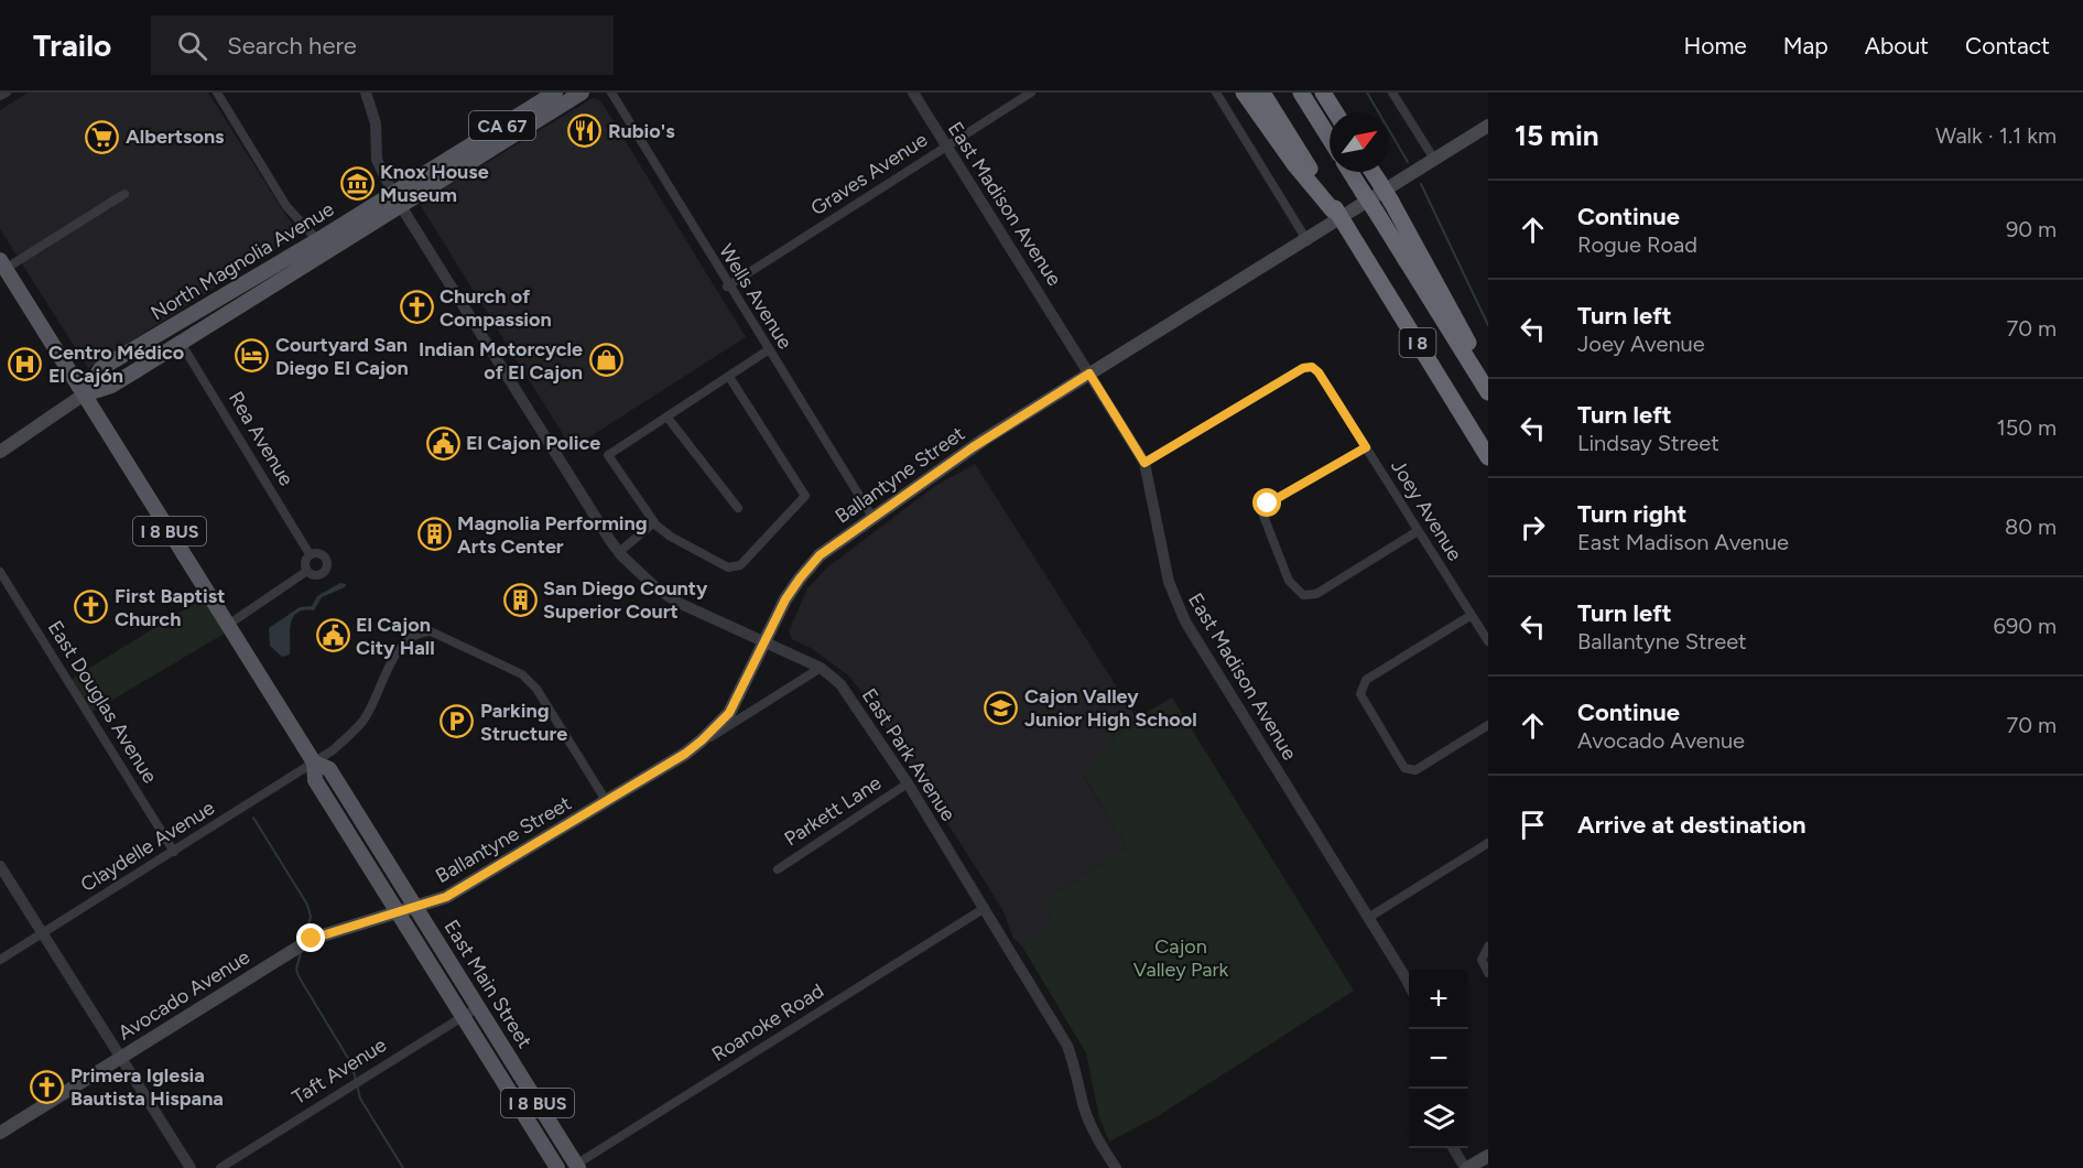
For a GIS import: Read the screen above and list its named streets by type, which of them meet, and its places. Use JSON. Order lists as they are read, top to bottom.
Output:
{
  "streets": {
    "highway": ["I 8"],
    "main road": [
      "CA 67",
      "North Magnolia Avenue",
      "Ballantyne Street",
      "I 8 BUS",
      "East Main Street",
      "Avocado Avenue"
    ],
    "street": [
      "Graves Avenue",
      "East Madison Avenue",
      "Wells Avenue",
      "Rea Avenue",
      "Joey Avenue",
      "East Douglas Avenue",
      "East Park Avenue",
      "Parkett Lane",
      "Claydelle Avenue",
      "Roanoke Road",
      "Taft Avenue"
    ]
  },
  "crossings": [
    ["Graves Avenue", "East Madison Avenue"],
    ["Graves Avenue", "Wells Avenue"],
    ["East Madison Avenue", "Ballantyne Street"],
    ["East Madison Avenue", "Joey Avenue"],
    ["North Magnolia Avenue", "Rea Avenue"],
    ["North Magnolia Avenue", "I 8 BUS"],
    ["North Magnolia Avenue", "East Park Avenue"],
    ["North Magnolia Avenue", "East Main Street"],
    ["Wells Avenue", "Ballantyne Street"],
    ["Ballantyne Street", "East Park Avenue"],
    ["Ballantyne Street", "Claydelle Avenue"],
    ["Ballantyne Street", "East Main Street"],
    ["Ballantyne Street", "Avocado Avenue"],
    ["I 8 BUS", "East Main Street"],
    ["East Douglas Avenue", "Claydelle Avenue"],
    ["East Park Avenue", "Parkett Lane"],
    ["East Park Avenue", "Roanoke Road"],
    ["Claydelle Avenue", "East Main Street"],
    ["East Main Street", "Avocado Avenue"],
    ["East Main Street", "Roanoke Road"],
    ["East Main Street", "Taft Avenue"]
  ],
  "parks": ["Cajon Valley Park"],
  "places": {
    "restaurant": ["Rubio's"],
    "supermarket": ["Albertsons"],
    "museum": ["Knox House Museum"],
    "church": ["Church of Compassion", "First Baptist Church", "Primera Iglesia Bautista Hispana"],
    "hotel": ["Courtyard San Diego El Cajon"],
    "shop": ["Indian Motorcycle of El Cajon"],
    "hospital": ["Centro Médico El Cajón"],
    "public building": ["El Cajon Police", "El Cajon City Hall"],
    "building": ["Magnolia Performing Arts Center", "San Diego County Superior Court"],
    "school or university": ["Cajon Valley Junior High School"],
    "parking": ["Parking Structure"]
  },
  "north": "top right",
  "page": {
    "header": "Trailo",
    "search": "Search here",
    "nav": [
      "Home",
      "Map",
      "About",
      "Contact"
    ],
    "heading": ["15 min", "Walk · 1.1 km"],
    "list": [
      ["Continue", "Rogue Road", "90 m"],
      ["Turn left", "Joey Avenue", "70 m"],
      ["Turn left", "Lindsay Street", "150 m"],
      ["Turn right", "East Madison Avenue", "80 m"],
      ["Turn left", "Ballantyne Street", "690 m"],
      ["Continue", "Avocado Avenue", "70 m"],
      "Arrive at destination"
    ],
    "map_buttons": ["+", "−"]
  }
}
